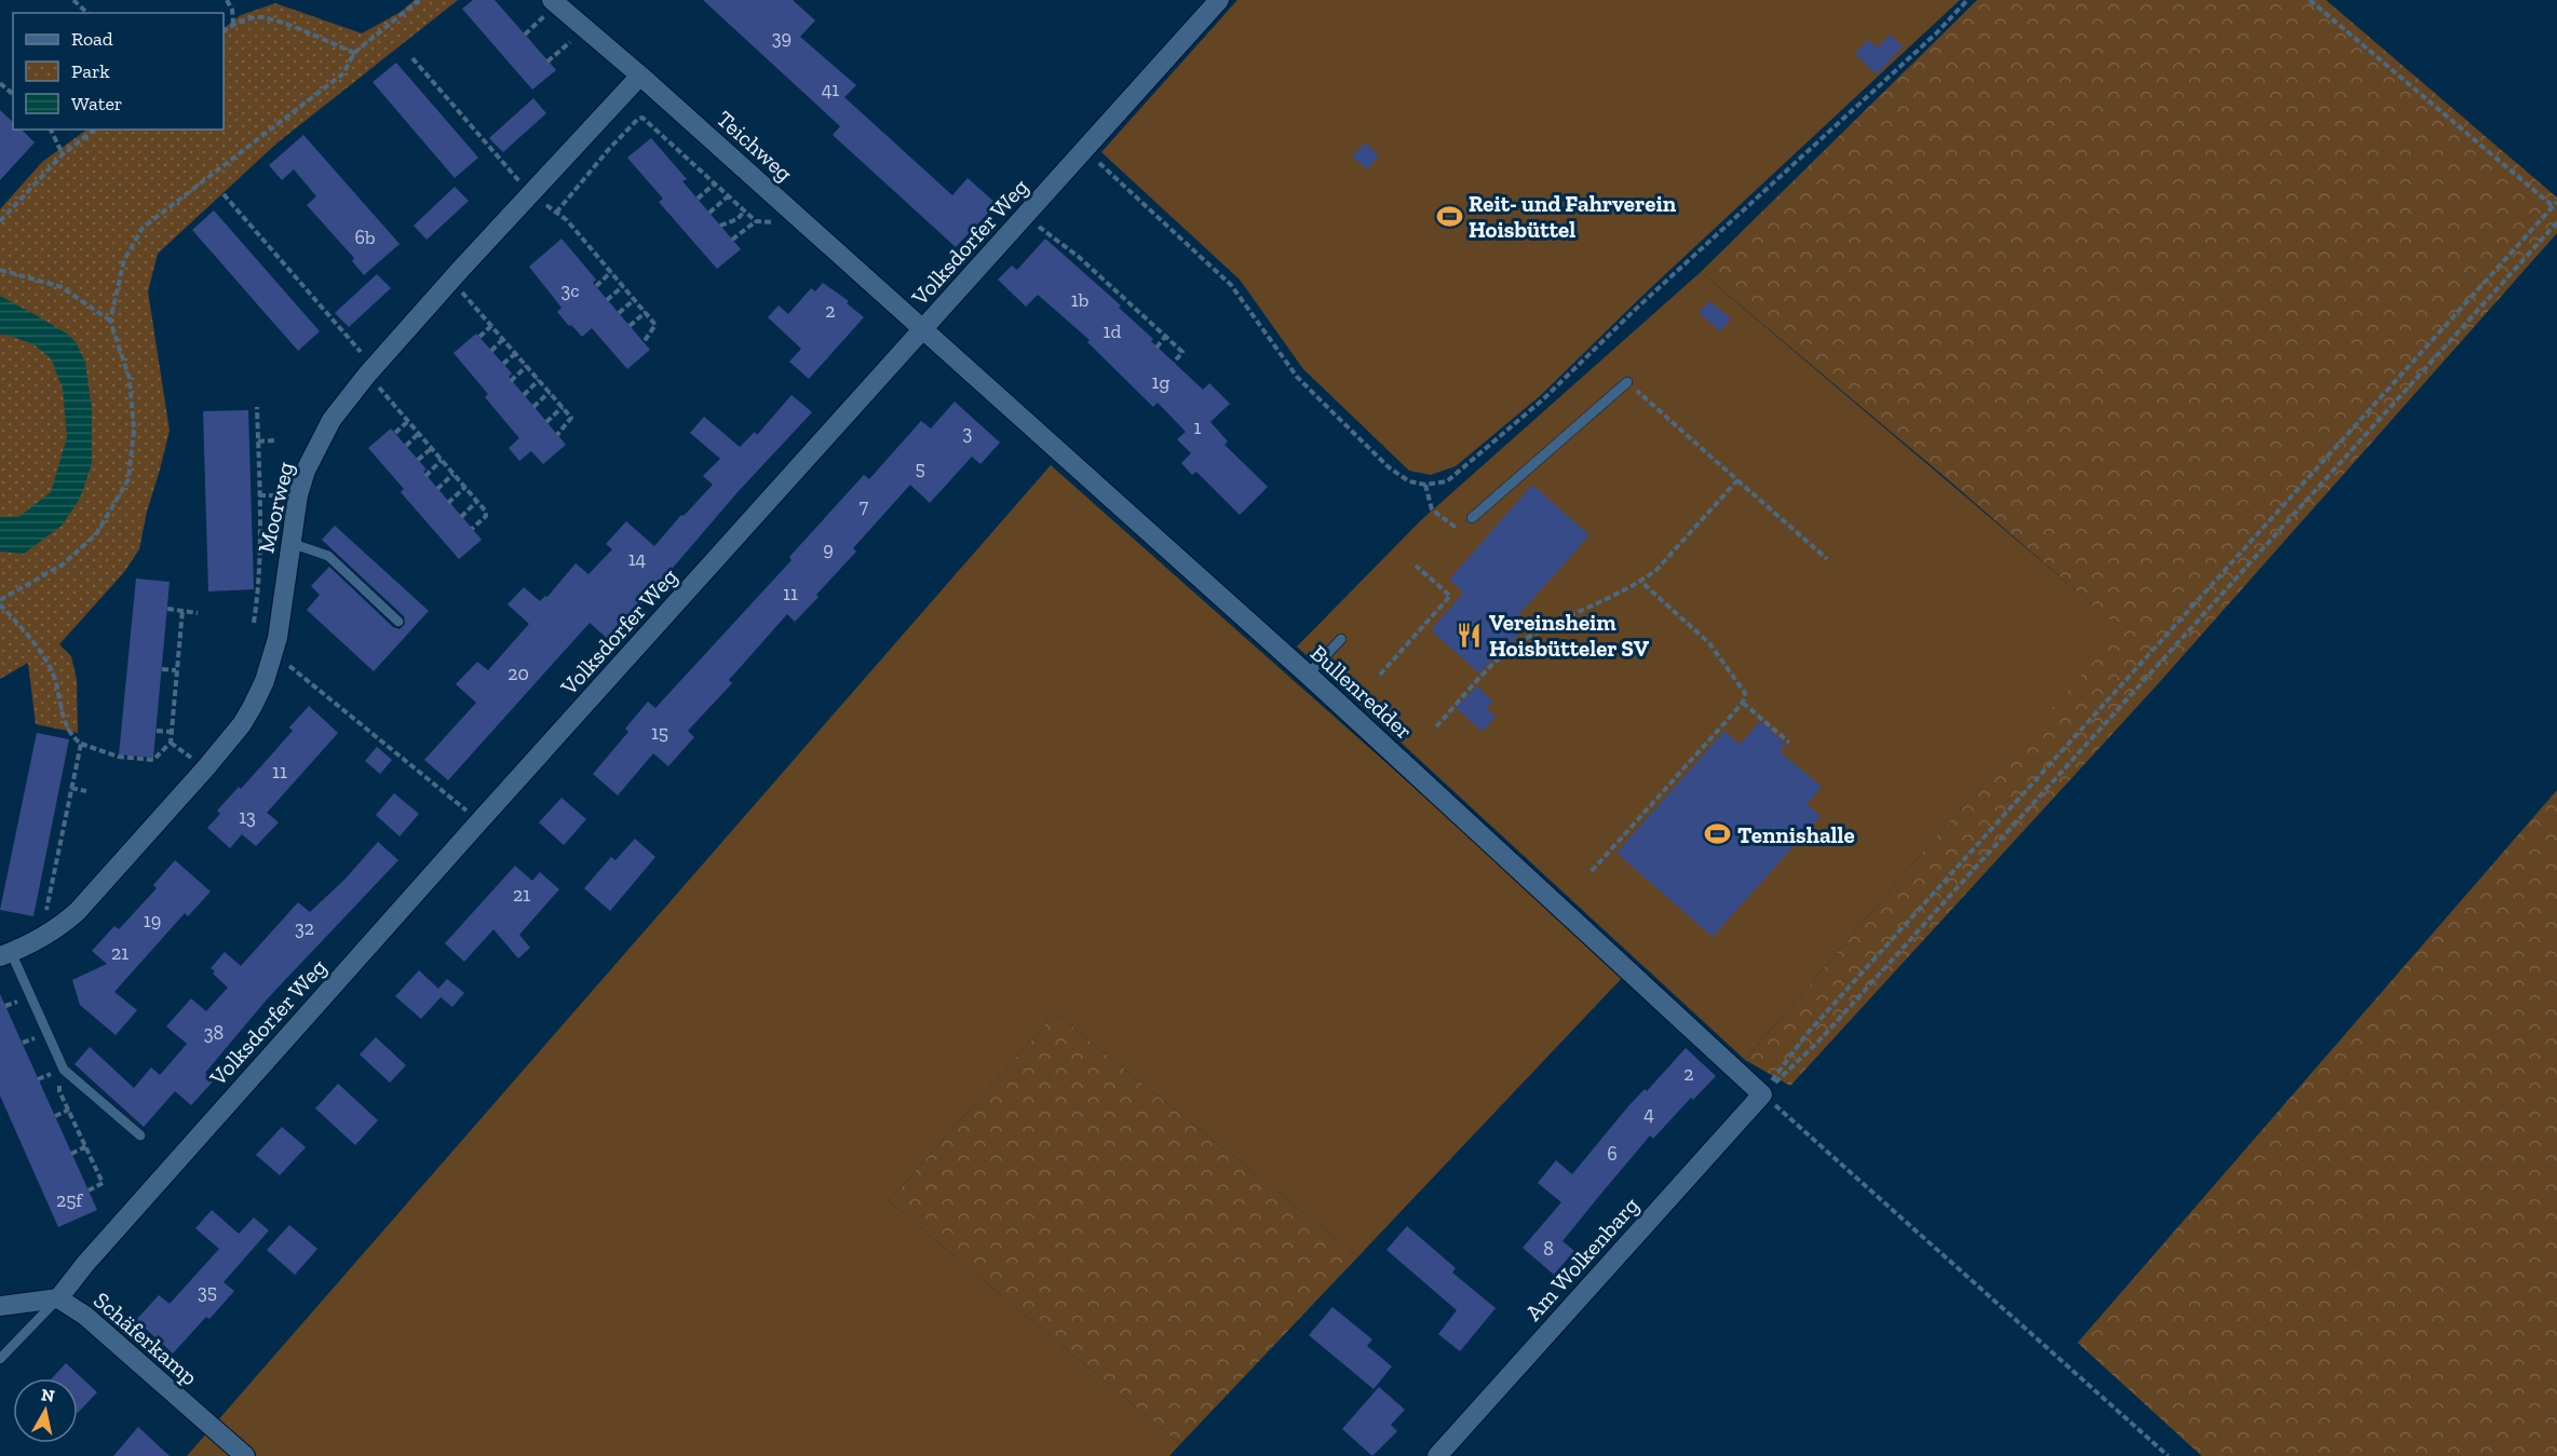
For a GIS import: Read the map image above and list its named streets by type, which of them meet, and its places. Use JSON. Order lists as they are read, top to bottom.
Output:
{
  "streets": {
    "street": [
      "Teichweg",
      "Volksdorfer Weg",
      "Moorweg",
      "Bullenredder",
      "Am Wolkenbarg",
      "Schäferkamp"
    ]
  },
  "crossings": [
    ["Teichweg", "Volksdorfer Weg"],
    ["Teichweg", "Moorweg"],
    ["Teichweg", "Bullenredder"],
    ["Volksdorfer Weg", "Bullenredder"],
    ["Volksdorfer Weg", "Schäferkamp"],
    ["Bullenredder", "Am Wolkenbarg"]
  ],
  "places": {
    "sports": ["Reit- und Fahrverein Hoisbüttel", "Tennishalle"],
    "restaurant": ["Vereinsheim Hoisbütteler SV"]
  },
  "house_numbers": [
    "39",
    "41",
    "6b",
    "3c",
    "1b",
    "2",
    "1d",
    "1g",
    "1",
    "3",
    "5",
    "7",
    "9",
    "14",
    "11",
    "20",
    "15",
    "11",
    "13",
    "21",
    "19",
    "32",
    "21",
    "38",
    "2",
    "4",
    "6",
    "25f",
    "8",
    "35"
  ],
  "legend": ["Road", "Park", "Water"],
  "north": "top"
}
